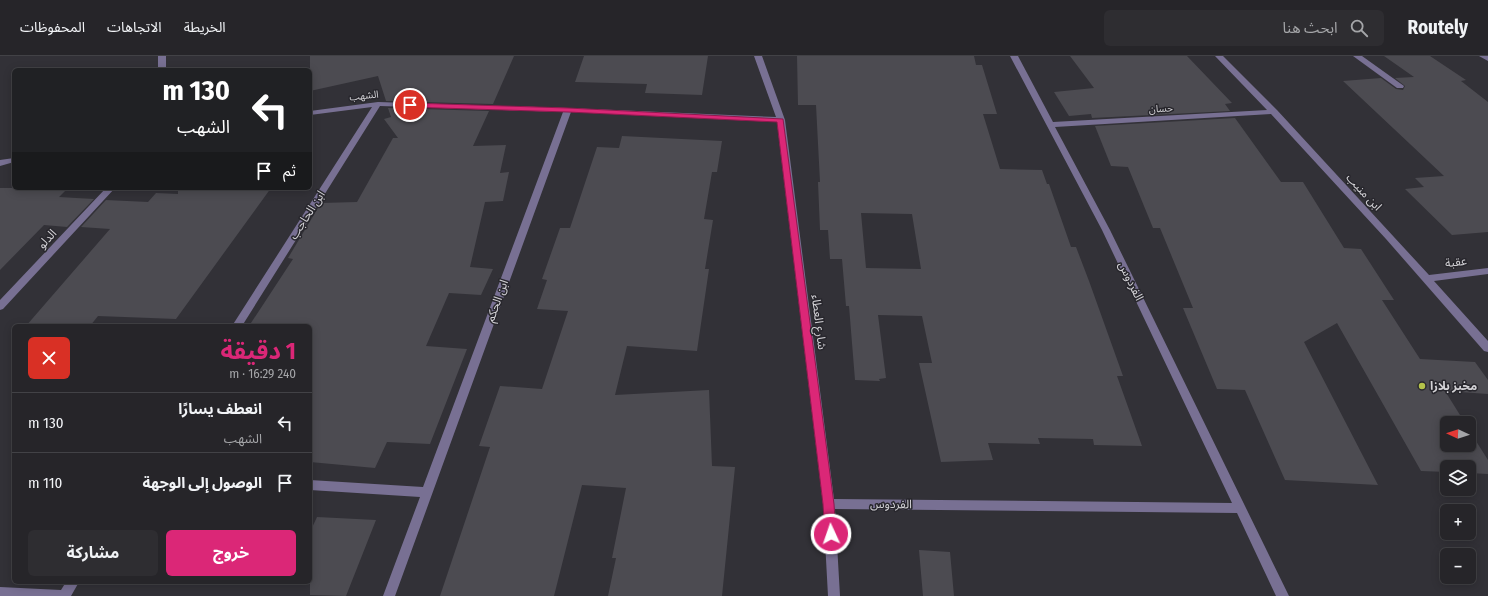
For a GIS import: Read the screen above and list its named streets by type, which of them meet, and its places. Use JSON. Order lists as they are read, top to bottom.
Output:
{
  "streets": {
    "street": [
      "الشهب",
      "حسان",
      "ابن منيب",
      "ابن الحاجب",
      "الدلو",
      "عقبة",
      "الفردوس",
      "ابن الحكم",
      "شارع العطاء"
    ]
  },
  "crossings": [
    ["الشهب", "ابن الحاجب"],
    ["الشهب", "ابن الحكم"],
    ["الشهب", "شارع العطاء"],
    ["حسان", "ابن منيب"],
    ["حسان", "الفردوس"],
    ["ابن منيب", "عقبة"],
    ["الفردوس", "شارع العطاء"]
  ],
  "places": ["مخبز بلازا"],
  "north": "left",
  "page": {
    "header": "Routely",
    "search": "ابحث هنا",
    "nav": ["الخريطة", "الاتجاهات", "المحفوظات"],
    "turn": ["130 m", "الشهب"],
    "then": "ثم",
    "heading": ["1 دقيقة", "240 m · 16:29"],
    "list": [
      {
        "name": "انعطف يسارًا",
        "note": "الشهب",
        "value": "130 m"
      },
      {
        "name": "الوصول إلى الوجهة",
        "value": "110 m"
      }
    ],
    "map_buttons": ["+", "−"],
    "buttons": ["خروج", "مشاركة"]
  }
}
